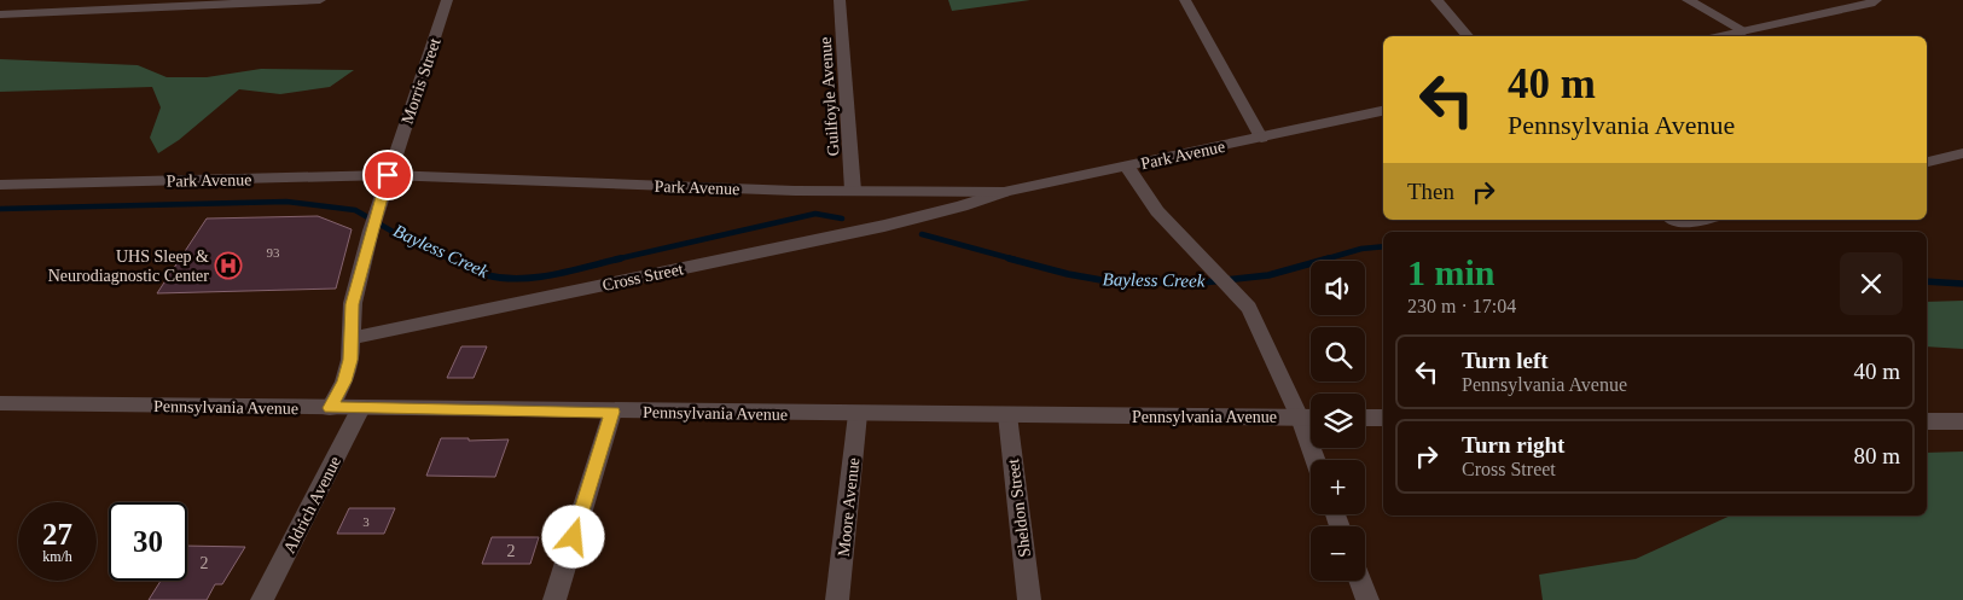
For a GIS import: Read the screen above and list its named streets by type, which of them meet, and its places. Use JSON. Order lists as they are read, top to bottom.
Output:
{
  "streets": {
    "street": [
      "Morris Street",
      "Guilfoyle Avenue",
      "Park Avenue",
      "Cross Street",
      "Pennsylvania Avenue",
      "Aldrich Avenue",
      "Moore Avenue",
      "Sheldon Street"
    ]
  },
  "crossings": [
    ["Morris Street", "Park Avenue"],
    ["Morris Street", "Cross Street"],
    ["Guilfoyle Avenue", "Park Avenue"],
    ["Park Avenue", "Cross Street"],
    ["Pennsylvania Avenue", "Aldrich Avenue"],
    ["Pennsylvania Avenue", "Moore Avenue"],
    ["Pennsylvania Avenue", "Sheldon Street"]
  ],
  "water": ["Bayless Creek"],
  "places": {
    "hospital": ["UHS Sleep & Neurodiagnostic Center"]
  },
  "house_numbers": [
    "93",
    "3",
    "2",
    "2"
  ],
  "page": {
    "turn": ["40 m", "Pennsylvania Avenue"],
    "then": "Then",
    "heading": ["1 min", "230 m · 17:04"],
    "map_buttons": ["+", "−"],
    "list": [
      {
        "name": "Turn left",
        "note": "Pennsylvania Avenue",
        "value": "40 m"
      },
      {
        "name": "Turn right",
        "note": "Cross Street",
        "value": "80 m"
      }
    ],
    "speed": "27 km/h",
    "limit": "30"
  }
}
